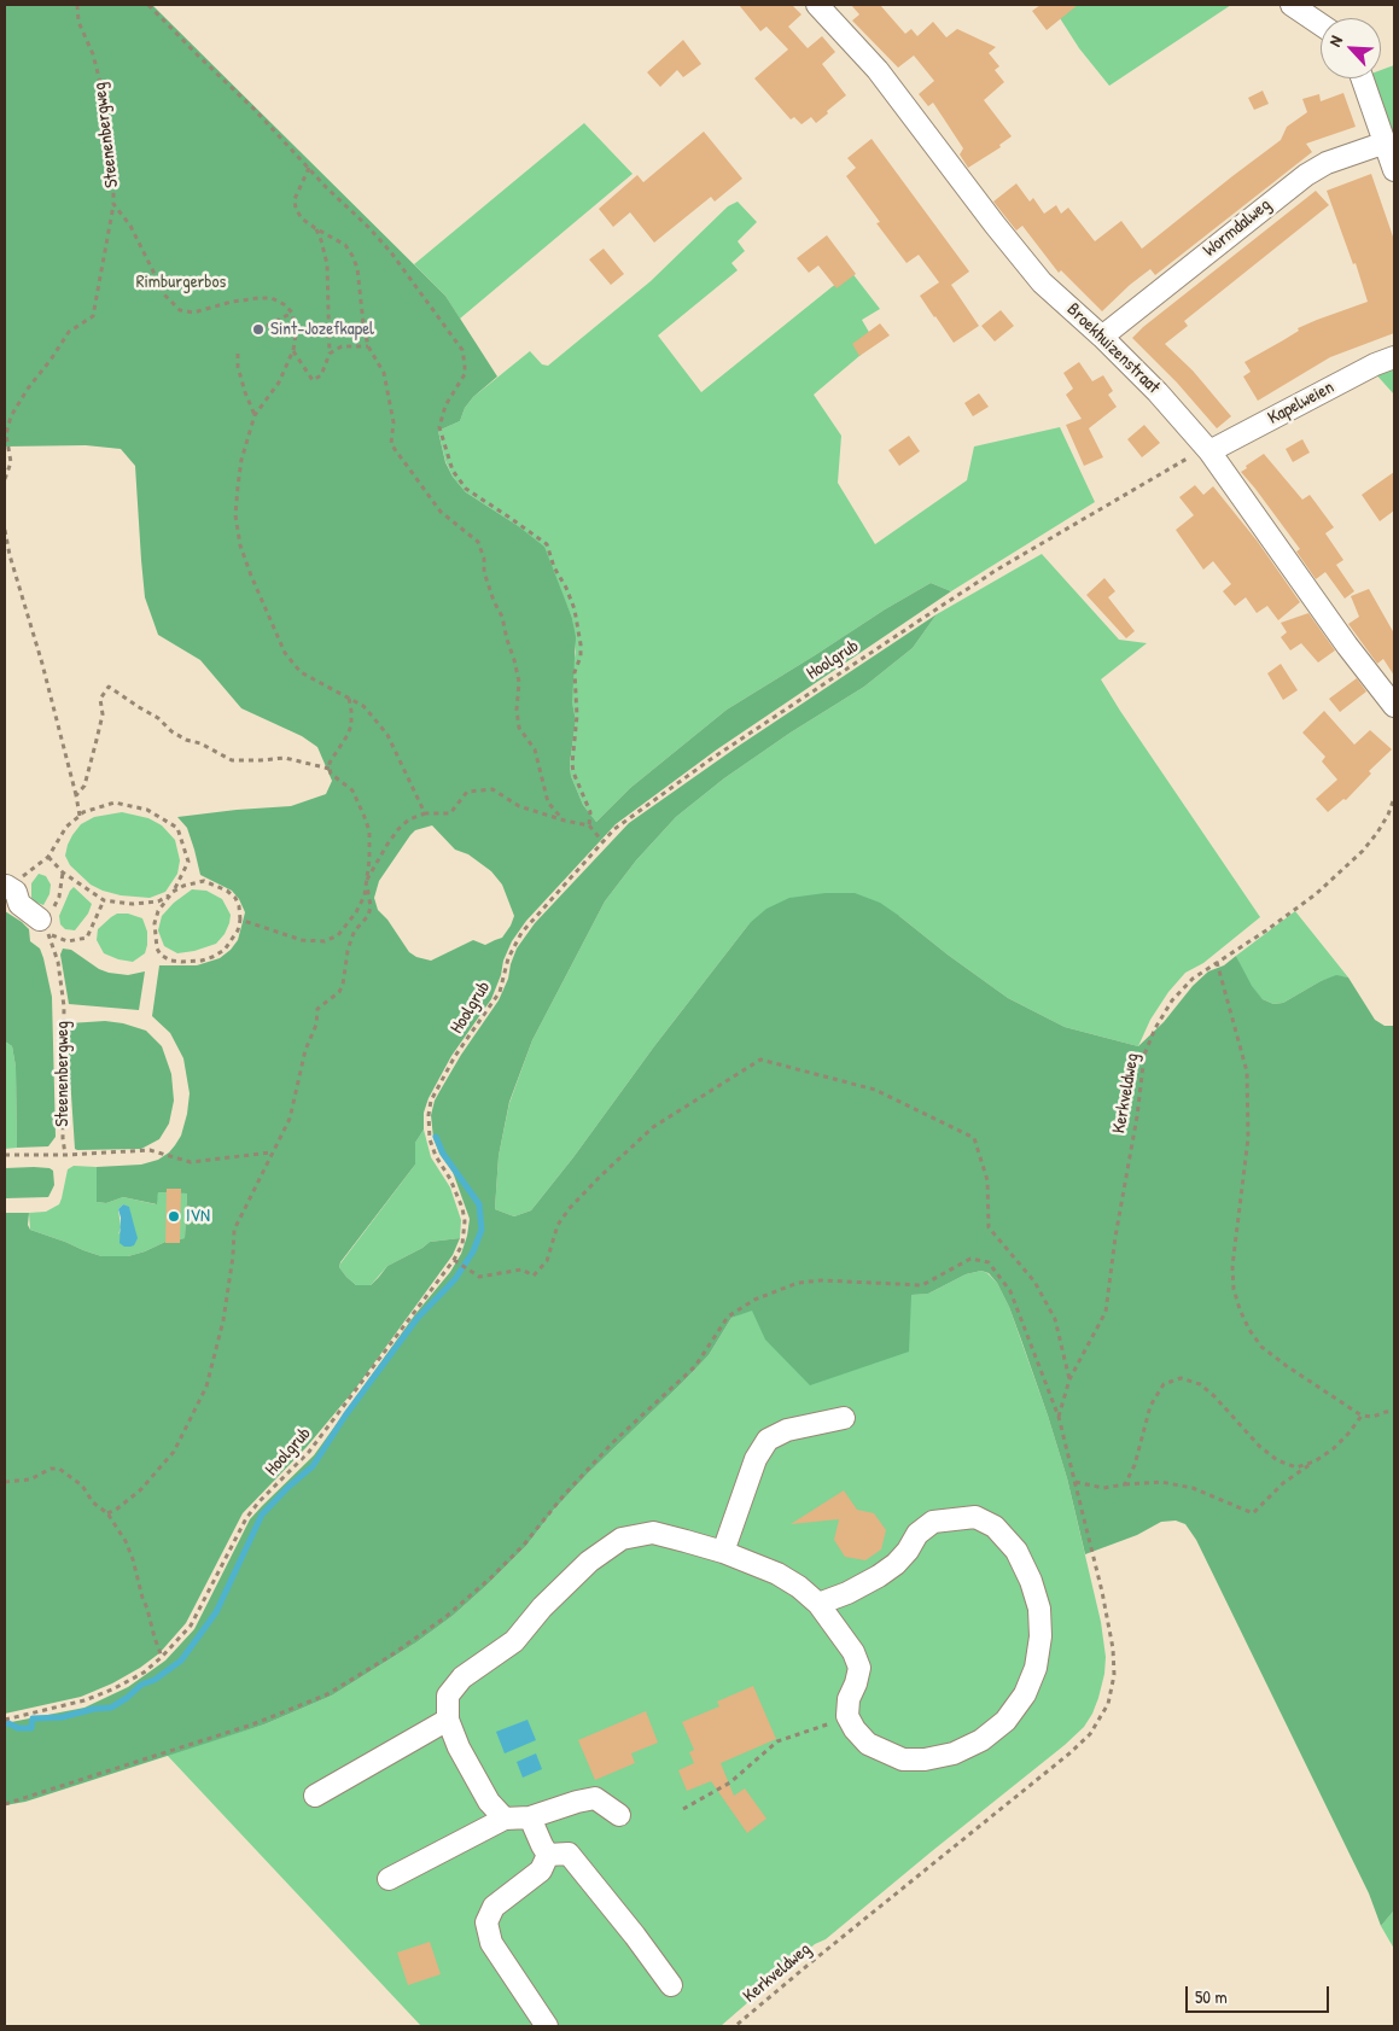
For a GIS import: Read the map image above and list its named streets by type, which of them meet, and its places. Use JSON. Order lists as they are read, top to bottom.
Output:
{
  "streets": {
    "street": ["Wormdalweg", "Broekhuizenstraat", "Kapelweien"],
    "path": ["Steenenbergweg", "Hoolgrub", "Kerkveldweg"]
  },
  "crossings": [
    ["Wormdalweg", "Broekhuizenstraat"],
    ["Broekhuizenstraat", "Kapelweien"],
    ["Broekhuizenstraat", "Hoolgrub"],
    ["Kapelweien", "Hoolgrub"]
  ],
  "parks": ["Rimburgerbos"],
  "places": ["Sint-Jozefkapel", "IVN"],
  "scale_bar": "50 m",
  "north": "top left"
}
